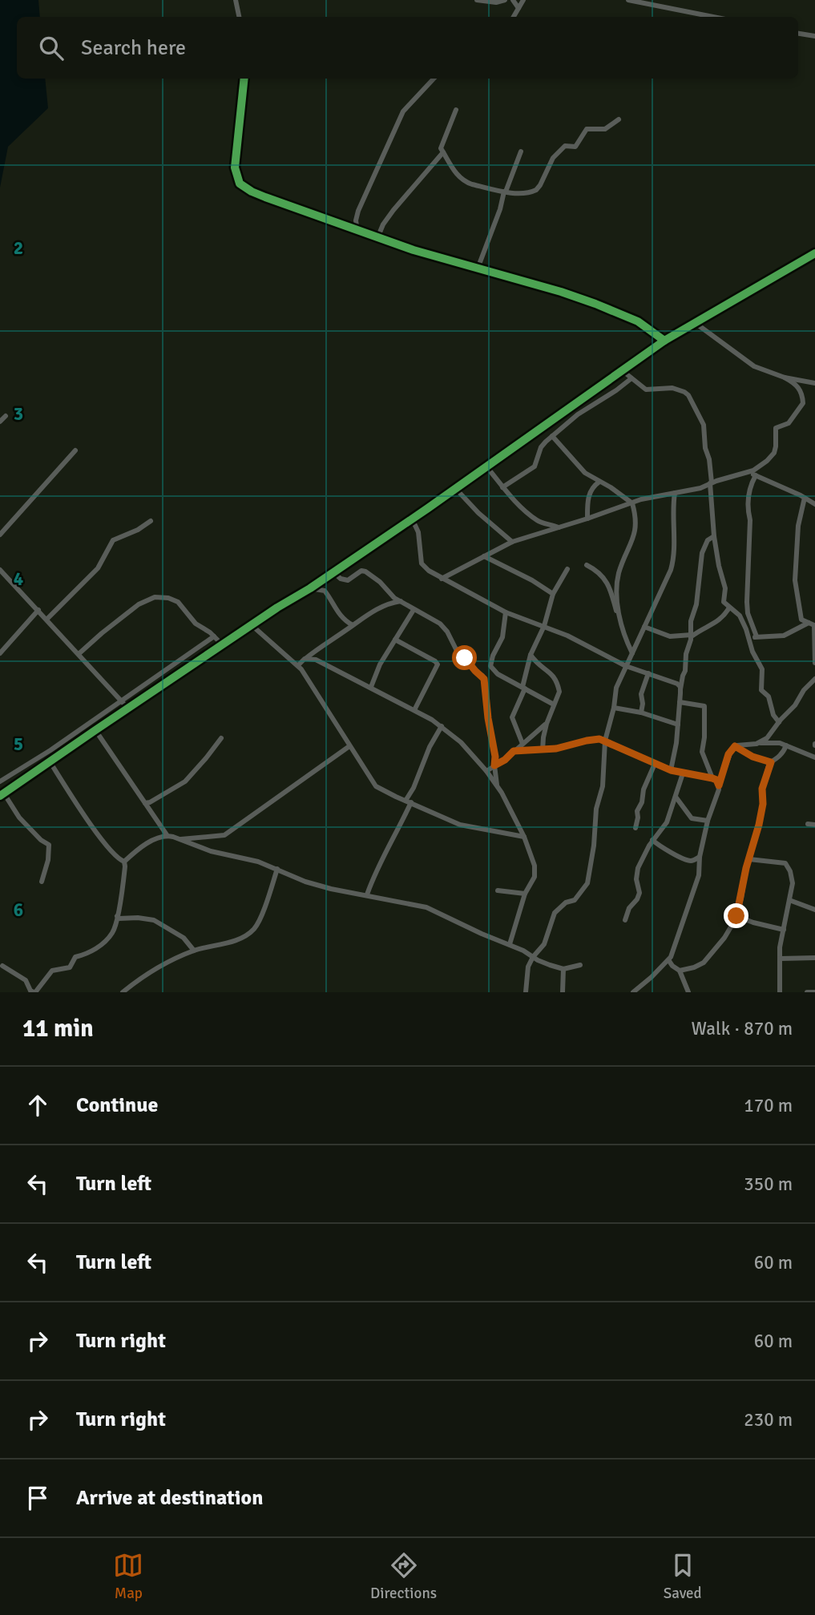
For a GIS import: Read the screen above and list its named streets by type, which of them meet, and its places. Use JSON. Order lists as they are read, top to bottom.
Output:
{
  "page": {
    "search": "Search here",
    "heading": ["11 min", "Walk · 870 m"],
    "list": [
      ["Continue", "170 m"],
      ["Turn left", "350 m"],
      ["Turn left", "60 m"],
      ["Turn right", "60 m"],
      ["Turn right", "230 m"],
      "Arrive at destination"
    ],
    "nav": ["Map", "Directions", "Saved"]
  },
  "grid": {
    "rows": [
      "2",
      "3",
      "4",
      "5",
      "6"
    ]
  }
}
